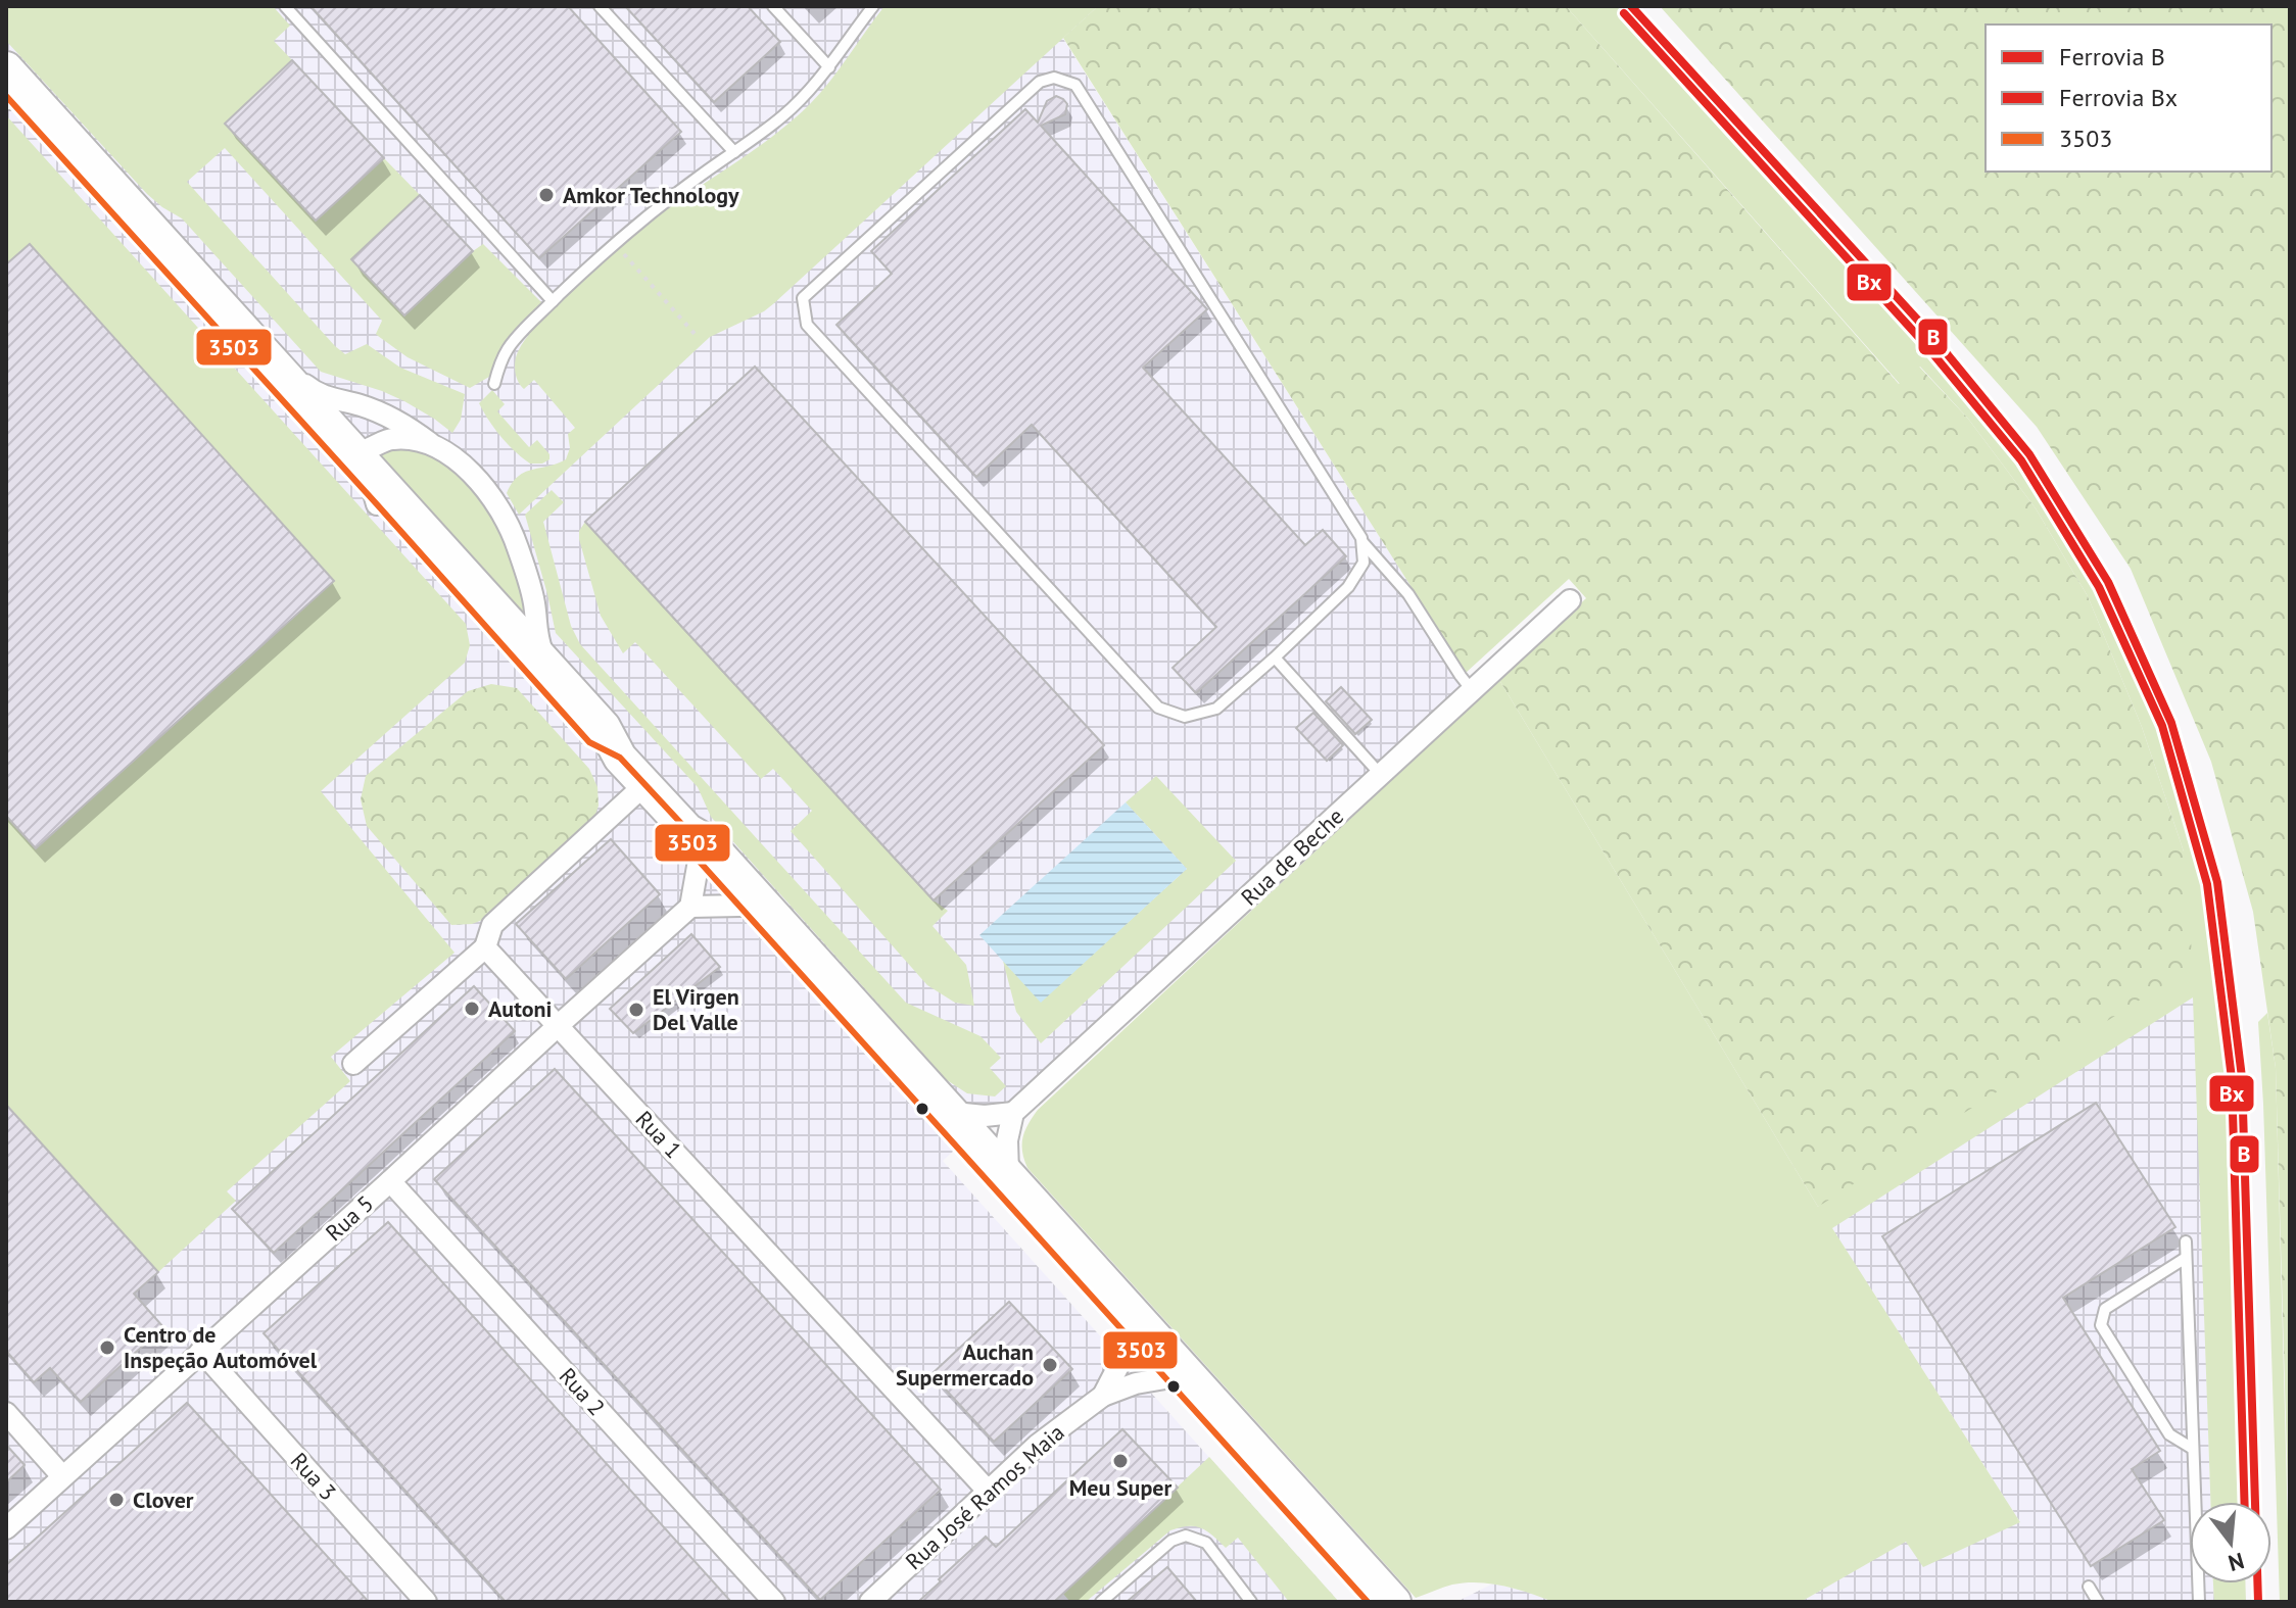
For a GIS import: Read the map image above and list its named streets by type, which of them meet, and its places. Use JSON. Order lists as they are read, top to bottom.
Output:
{
  "streets": {
    "street": [
      "Rua de Beche",
      "Rua 1",
      "Rua 5",
      "Rua 2",
      "Rua 3",
      "Rua José Ramos Maia"
    ]
  },
  "crossings": [
    ["Rua 1", "Rua 5"],
    ["Rua 1", "Rua José Ramos Maia"],
    ["Rua 5", "Rua 2"],
    ["Rua 5", "Rua 3"]
  ],
  "places": [
    "Amkor Technology",
    "Autoni",
    "El Virgen Del Valle",
    "Centro de Inspeção Automóvel",
    "Auchan Supermercado",
    "Meu Super",
    "Clover"
  ],
  "lines": ["rail line B", "rail line Bx", "transit line 3503"],
  "legend": ["Ferrovia B", "Ferrovia Bx", "3503"],
  "north": "bottom"
}
